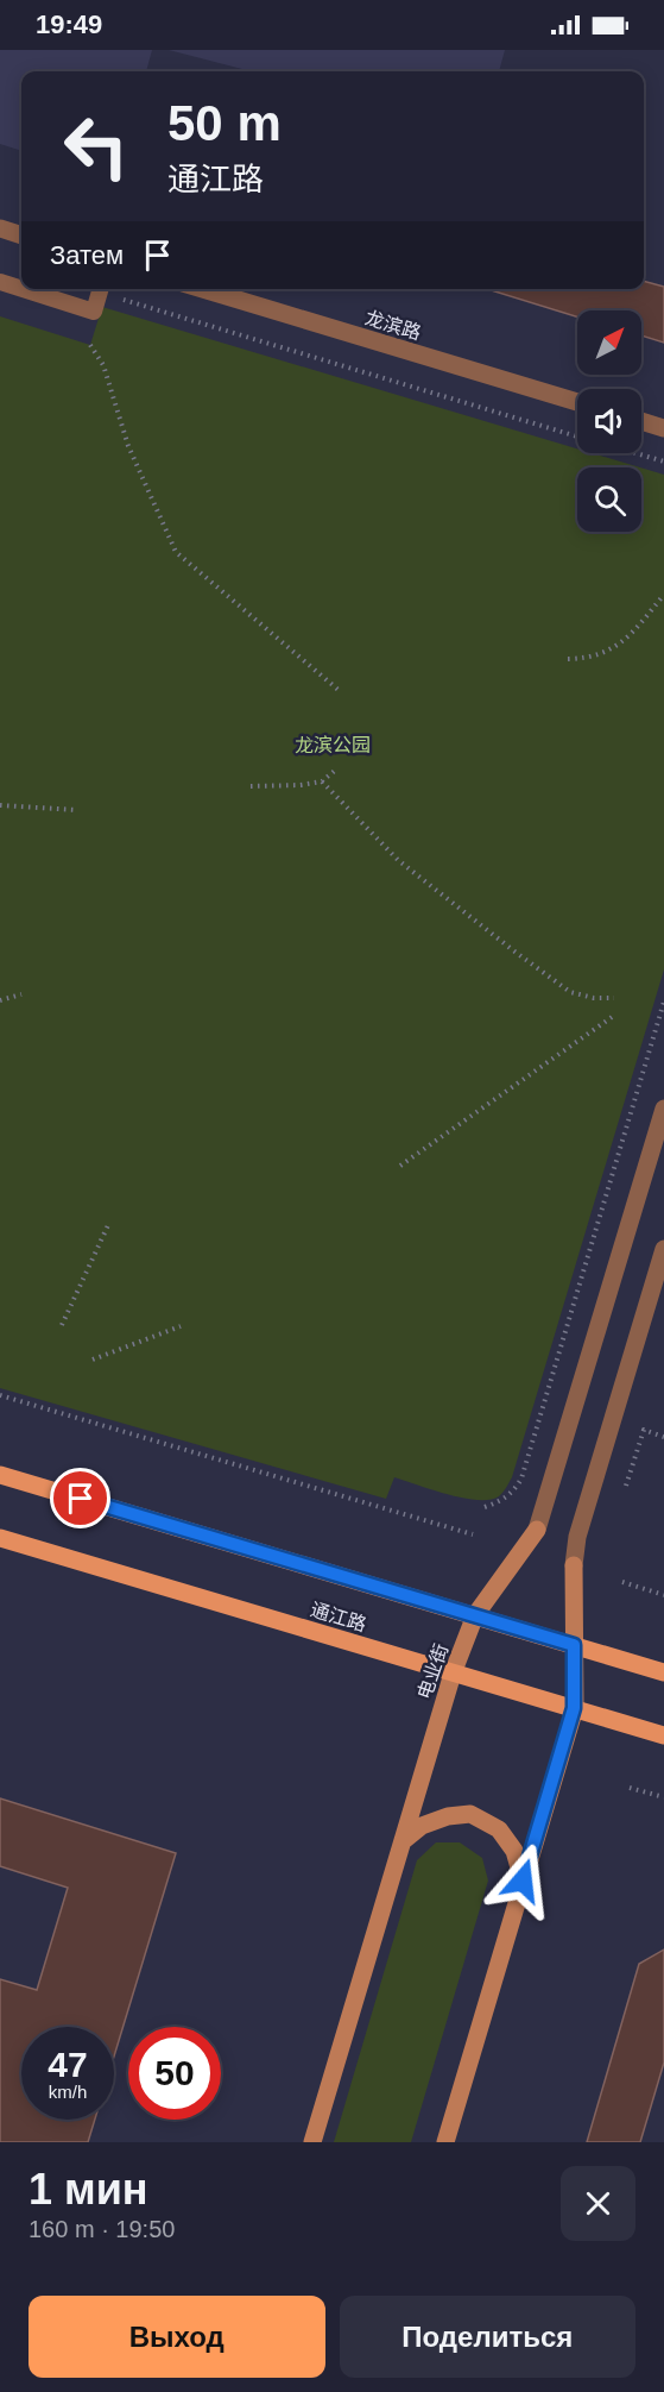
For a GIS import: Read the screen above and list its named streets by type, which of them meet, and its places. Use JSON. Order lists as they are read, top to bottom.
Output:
{
  "streets": {
    "main road": ["通江路", "电业街"],
    "street": ["龙滨路"]
  },
  "crossings": [
    ["通江路", "电业街"]
  ],
  "parks": ["龙滨公园"],
  "north": "top right",
  "page": {
    "status": "19:49",
    "turn": ["50 m", "通江路"],
    "then": "Затем",
    "speed": "47 km/h",
    "limit": "50",
    "heading": ["1 мин", "160 m · 19:50"],
    "buttons": ["Выход", "Поделиться"]
  }
}
